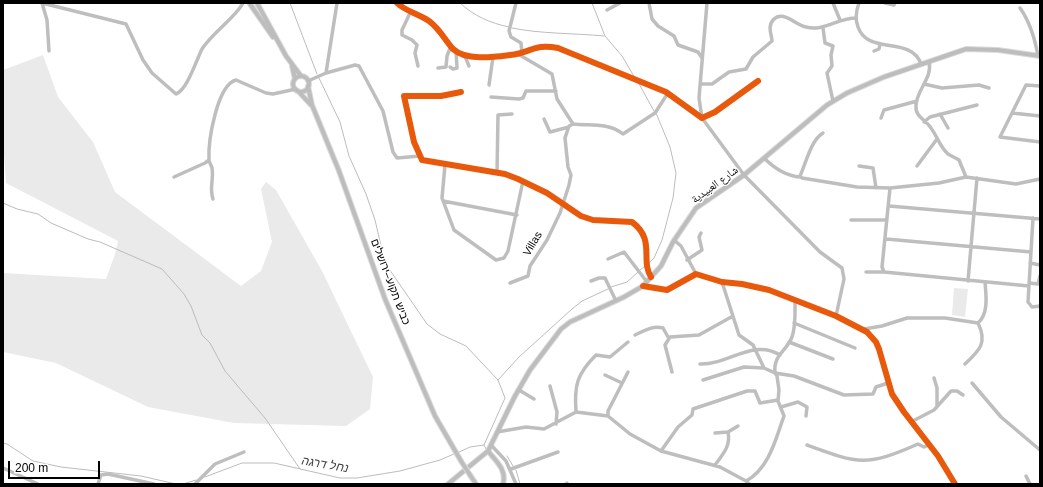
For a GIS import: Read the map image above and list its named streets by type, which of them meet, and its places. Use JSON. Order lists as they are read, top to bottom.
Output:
{
  "streets": {
    "main road": ["شارع العبيدية", "כביש תקוע–ירושלים"],
    "street": ["Villas"]
  },
  "water": ["נחל דרגה"],
  "scale_bar": "200 m"
}
